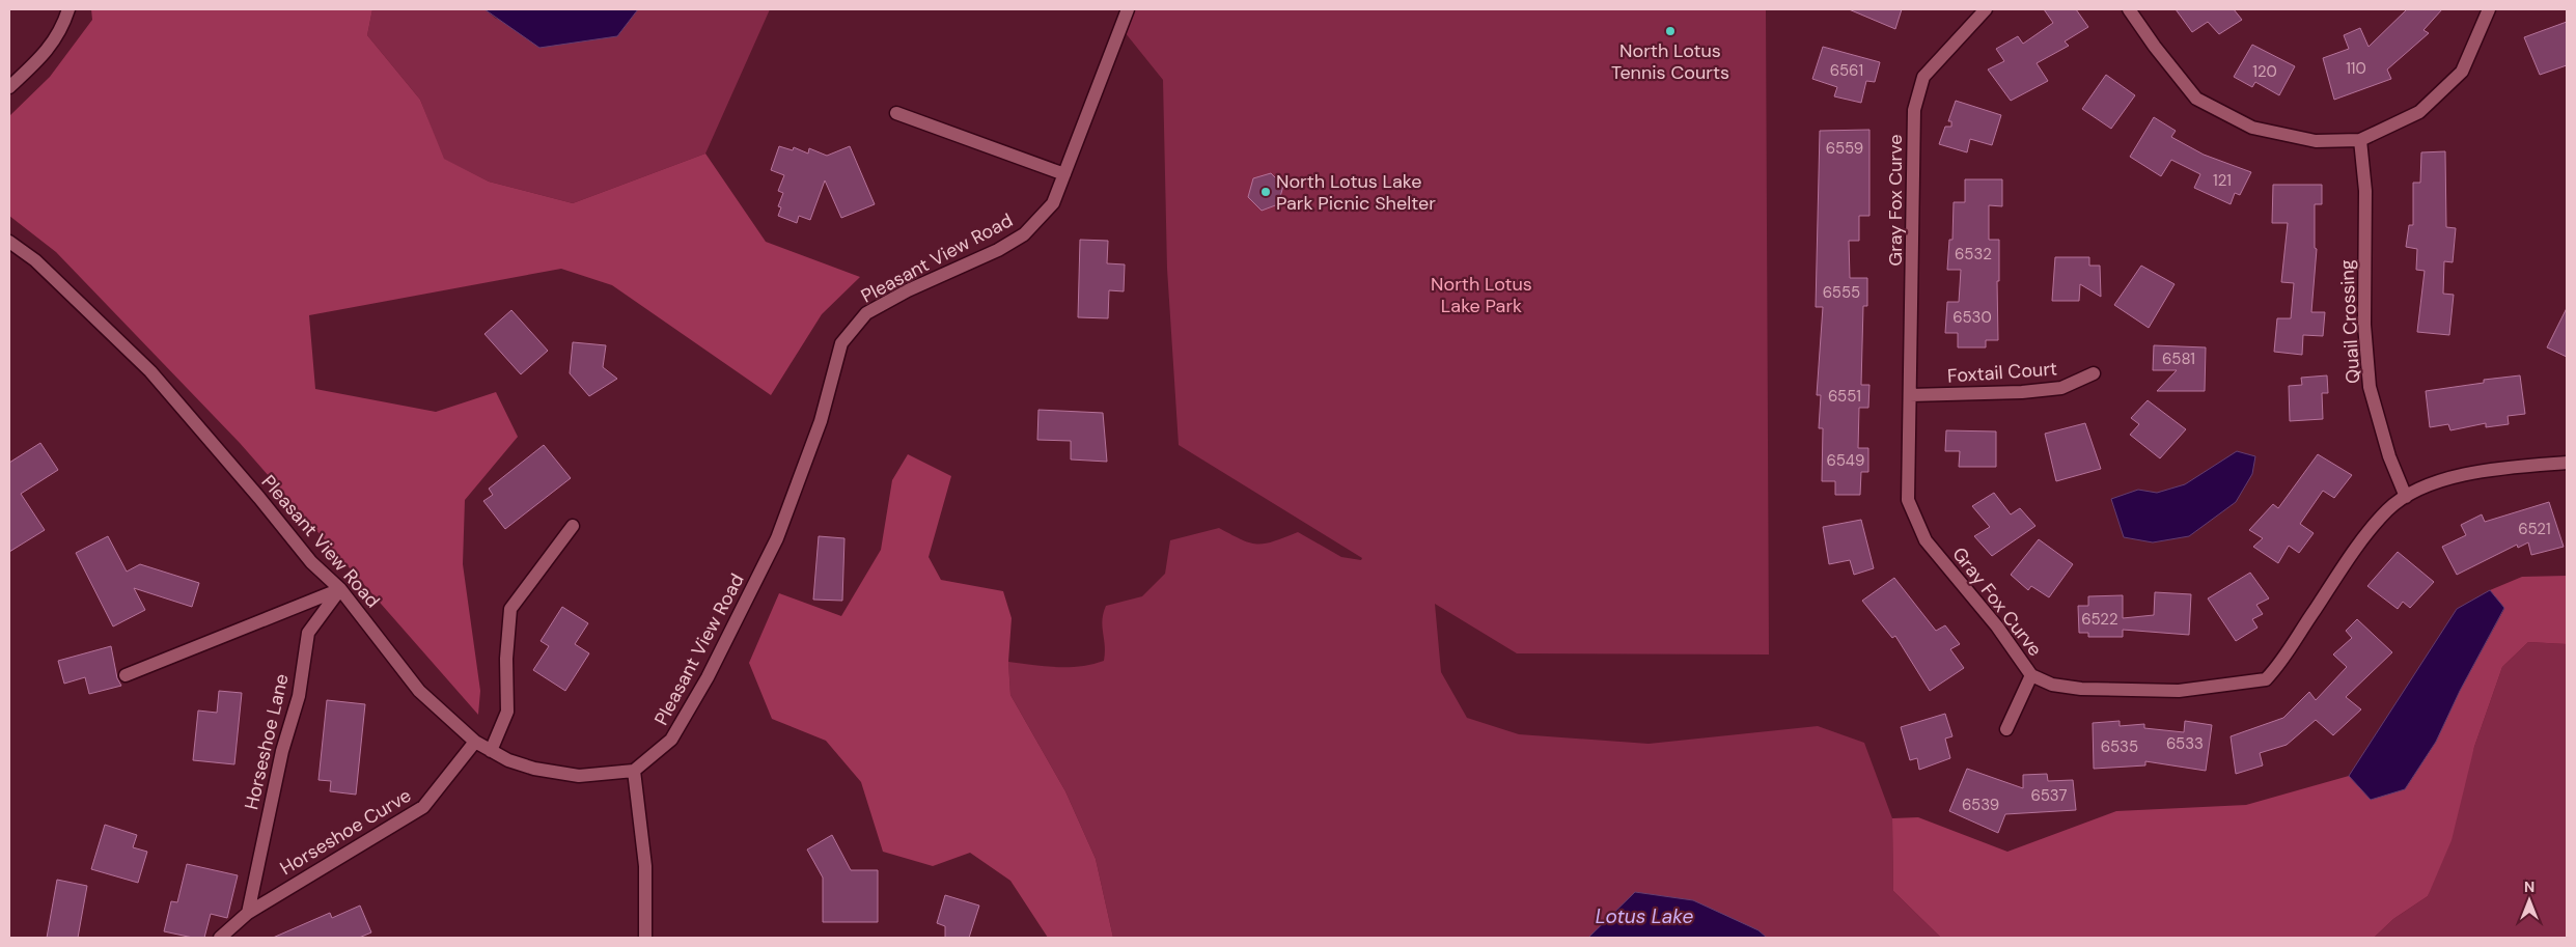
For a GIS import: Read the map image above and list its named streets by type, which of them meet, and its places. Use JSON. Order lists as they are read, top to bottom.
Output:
{
  "streets": {
    "street": [
      "Gray Fox Curve",
      "Pleasant View Road",
      "Quail Crossing",
      "Foxtail Court",
      "Horseshoe Lane",
      "Horseshoe Curve"
    ]
  },
  "crossings": [
    ["Gray Fox Curve", "Quail Crossing"],
    ["Gray Fox Curve", "Foxtail Court"],
    ["Pleasant View Road", "Horseshoe Lane"],
    ["Pleasant View Road", "Horseshoe Curve"],
    ["Horseshoe Lane", "Horseshoe Curve"]
  ],
  "water": ["Lotus Lake"],
  "parks": ["North Lotus Lake Park"],
  "places": ["North Lotus Tennis Courts", "North Lotus Lake Park Picnic Shelter"],
  "house_numbers": [
    "110",
    "6561",
    "120",
    "6559",
    "121",
    "6532",
    "6555",
    "6530",
    "6581",
    "6551",
    "6549",
    "6521",
    "6522",
    "6533",
    "6535",
    "6537",
    "6539"
  ],
  "north": "top"
}
